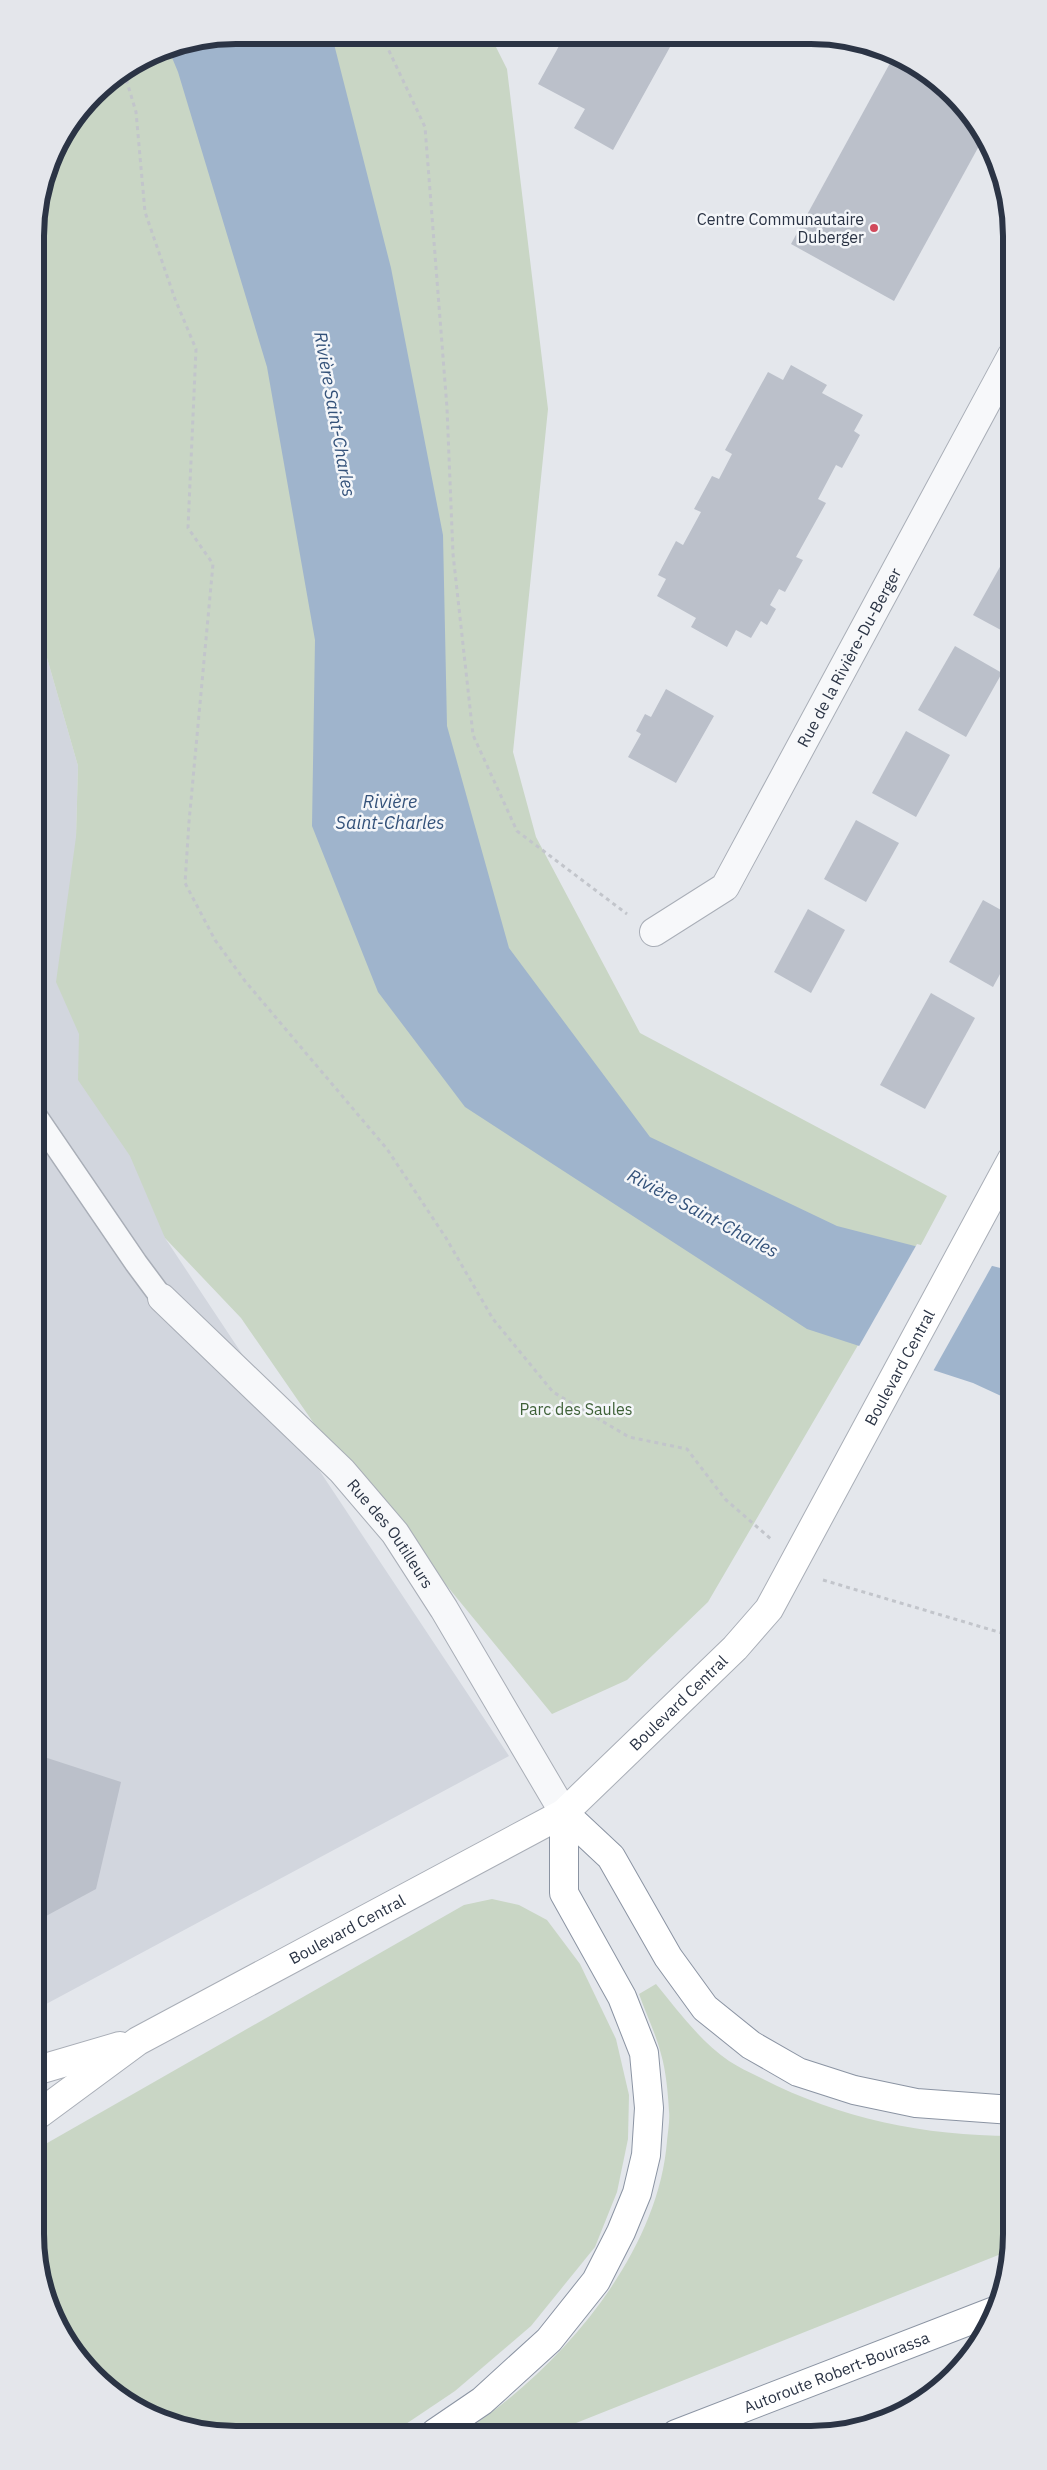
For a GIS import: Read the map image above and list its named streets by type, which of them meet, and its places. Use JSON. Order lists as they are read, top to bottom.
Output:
{
  "streets": {
    "main road": ["Boulevard Central", "Autoroute Robert-Bourassa"],
    "street": ["Rue de la Rivière-Du-Berger", "Rue des Outilleurs"]
  },
  "crossings": [
    ["Boulevard Central", "Rue des Outilleurs"]
  ],
  "water": ["Rivière Saint-Charles"],
  "parks": ["Parc des Saules"],
  "places": ["Centre Communautaire Duberger"]
}
